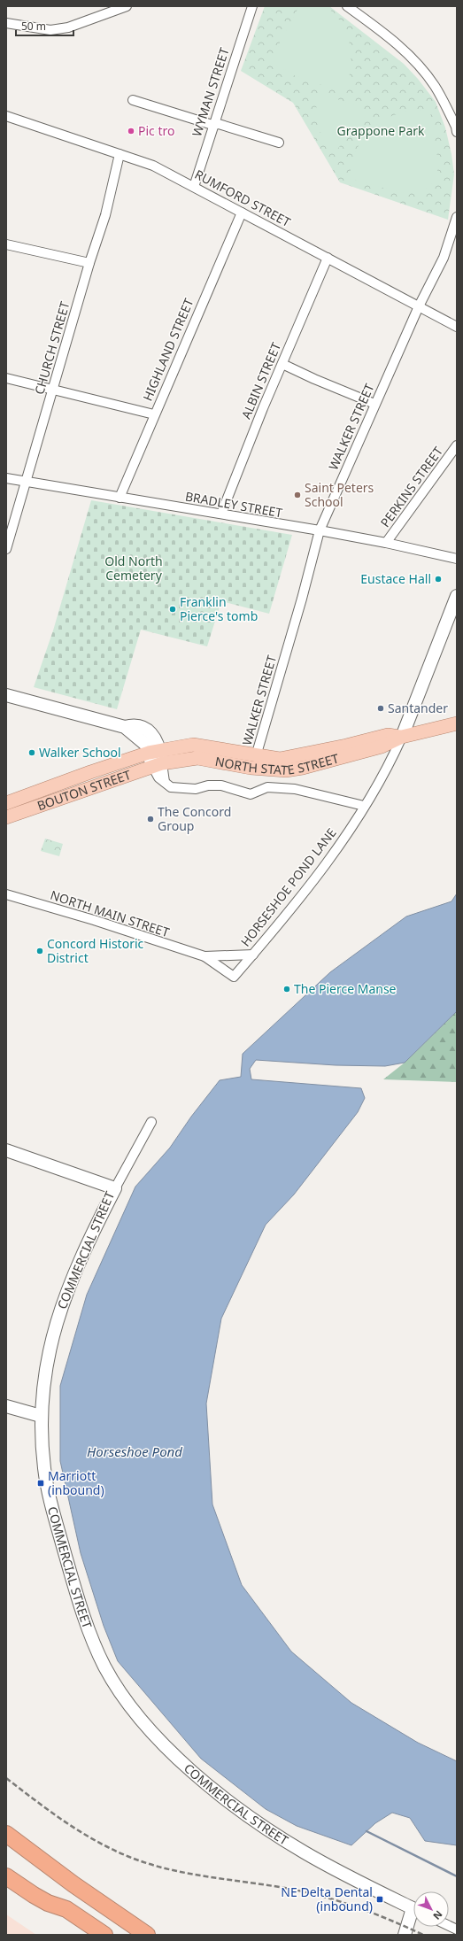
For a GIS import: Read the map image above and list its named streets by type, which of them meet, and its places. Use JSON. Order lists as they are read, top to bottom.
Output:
{
  "streets": {
    "main road": ["NORTH STATE STREET", "BOUTON STREET"],
    "street": [
      "WYMAN STREET",
      "RUMFORD STREET",
      "CHURCH STREET",
      "HIGHLAND STREET",
      "ALBIN STREET",
      "WALKER STREET",
      "PERKINS STREET",
      "BRADLEY STREET",
      "HORSESHOE POND LANE",
      "NORTH MAIN STREET",
      "COMMERCIAL STREET"
    ]
  },
  "crossings": [
    ["WYMAN STREET", "RUMFORD STREET"],
    ["RUMFORD STREET", "CHURCH STREET"],
    ["RUMFORD STREET", "HIGHLAND STREET"],
    ["RUMFORD STREET", "ALBIN STREET"],
    ["RUMFORD STREET", "WALKER STREET"],
    ["CHURCH STREET", "BRADLEY STREET"],
    ["HIGHLAND STREET", "BRADLEY STREET"],
    ["ALBIN STREET", "BRADLEY STREET"],
    ["WALKER STREET", "BRADLEY STREET"],
    ["WALKER STREET", "NORTH STATE STREET"],
    ["PERKINS STREET", "BRADLEY STREET"],
    ["NORTH STATE STREET", "BOUTON STREET"],
    ["NORTH STATE STREET", "HORSESHOE POND LANE"],
    ["HORSESHOE POND LANE", "NORTH MAIN STREET"]
  ],
  "water": ["Horseshoe Pond"],
  "parks": ["Grappone Park", "Old North Cemetery"],
  "places": {
    "other": [
      "Pic tro",
      "Saint Peters School",
      "Eustace Hall",
      "Franklin Pierce's tomb",
      "Santander",
      "Walker School",
      "The Concord Group",
      "Concord Historic District",
      "The Pierce Manse"
    ],
    "transit": ["Marriott (inbound)", "NE Delta Dental (inbound)"]
  },
  "scale_bar": "50 m",
  "north": "bottom right"
}
